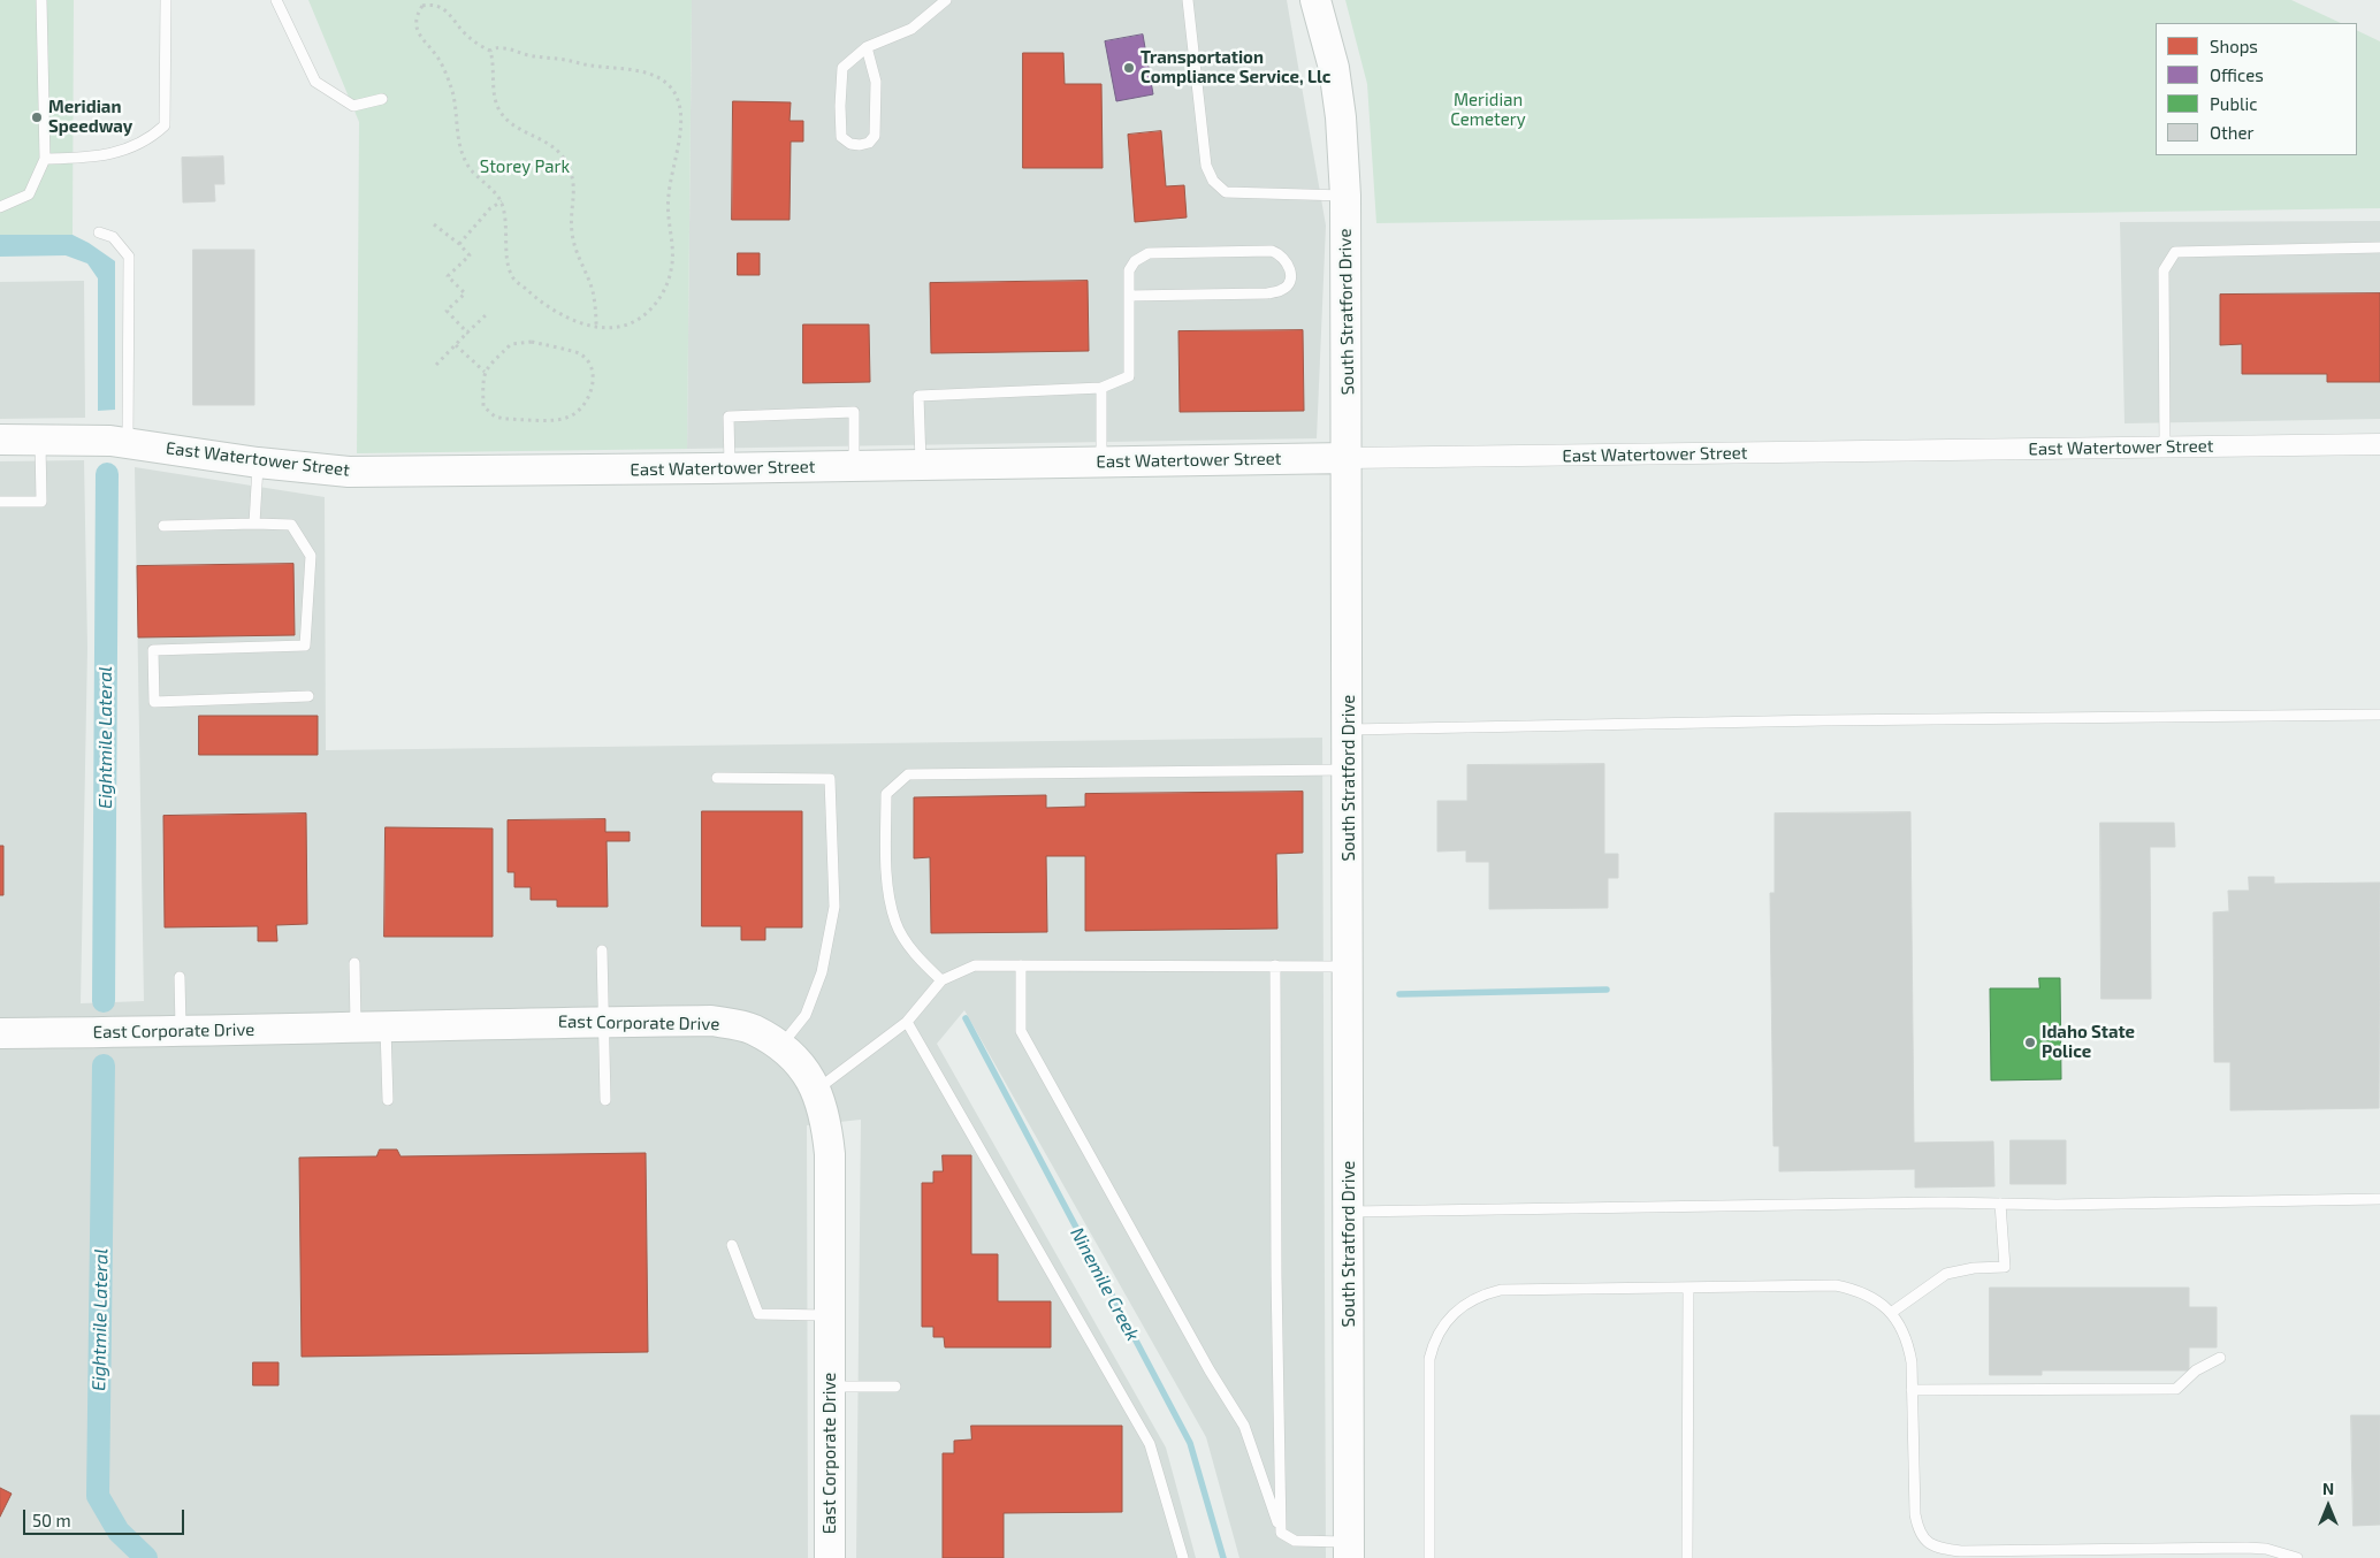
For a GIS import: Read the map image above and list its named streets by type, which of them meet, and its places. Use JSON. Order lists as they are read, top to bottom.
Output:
{
  "streets": {
    "street": ["South Stratford Drive", "East Watertower Street", "East Corporate Drive"]
  },
  "crossings": [
    ["South Stratford Drive", "East Watertower Street"]
  ],
  "water": ["Eightmile Lateral", "Ninemile Creek"],
  "parks": ["Meridian Cemetery", "Storey Park"],
  "places": ["Transportation Compliance Service, Llc", "Meridian Speedway", "Idaho State Police"],
  "legend": [
    "Shops",
    "Offices",
    "Public",
    "Other"
  ],
  "scale_bar": "50 m",
  "north": "top"
}
